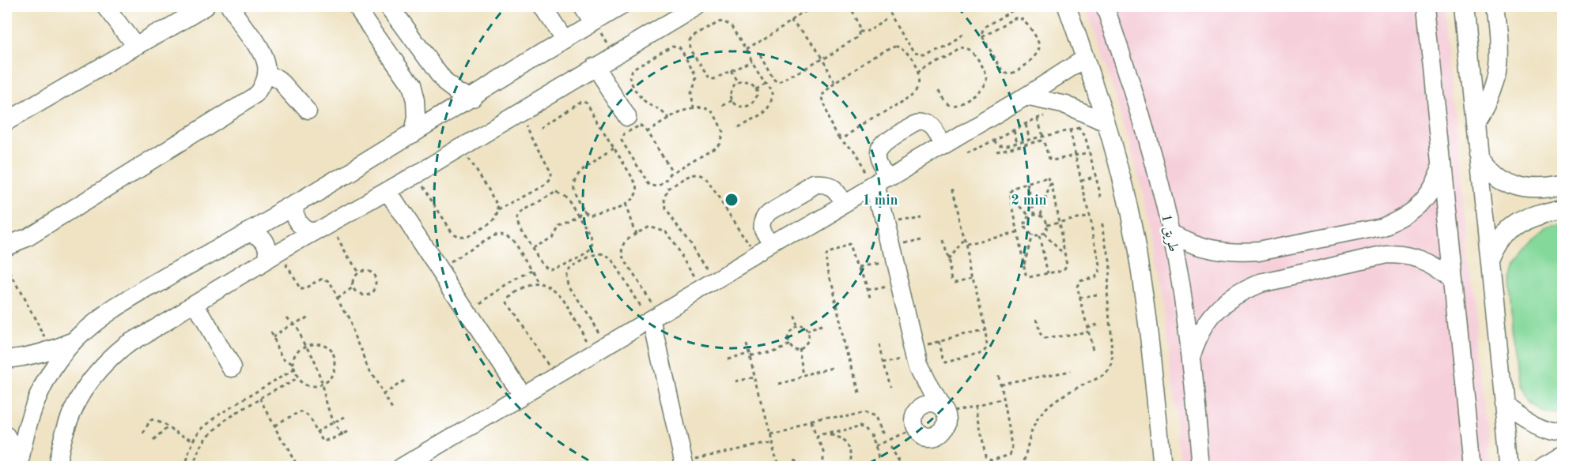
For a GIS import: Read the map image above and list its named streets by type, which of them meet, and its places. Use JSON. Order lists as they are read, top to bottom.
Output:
{
  "streets": {
    "street": ["طريق 1"]
  },
  "rings": ["1 min", "2 min"]
}
